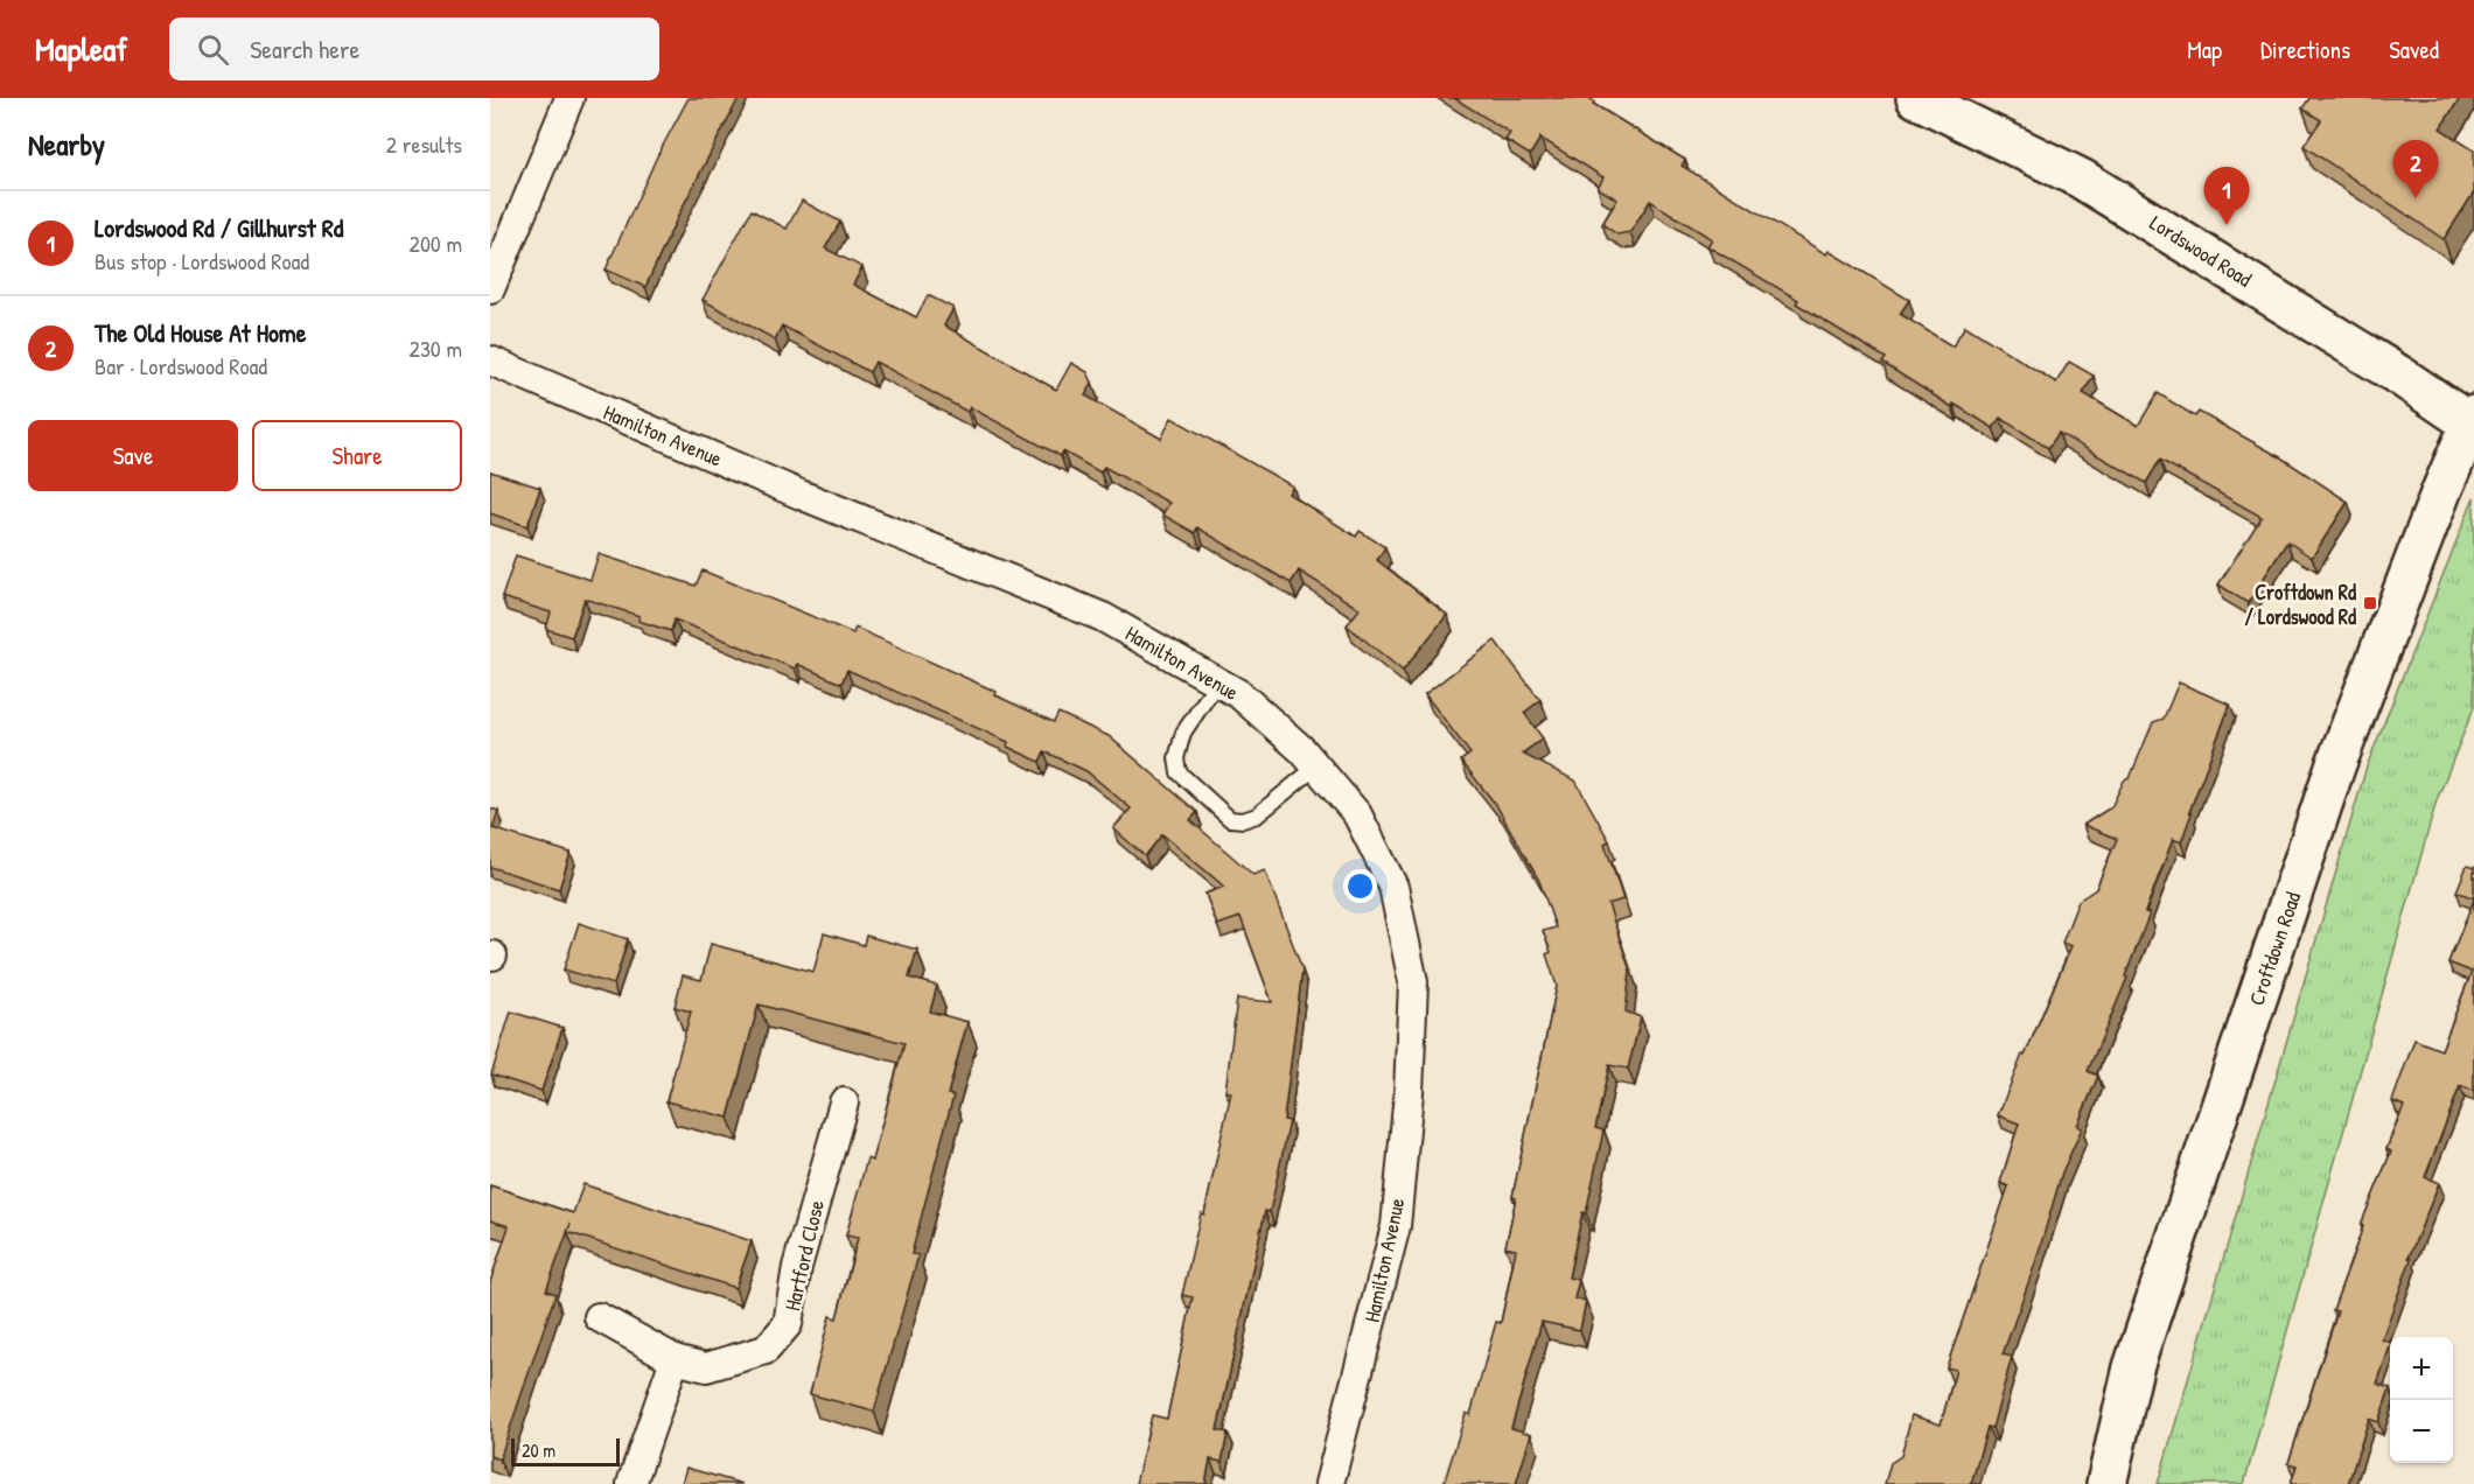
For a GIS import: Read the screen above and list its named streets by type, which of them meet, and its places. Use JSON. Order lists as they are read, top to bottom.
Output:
{
  "streets": {
    "street": [
      "Lordswood Road",
      "Hamilton Avenue",
      "Croftdown Road",
      "Hartford Close"
    ]
  },
  "crossings": [
    ["Lordswood Road", "Croftdown Road"]
  ],
  "places": {
    "transit": ["Croftdown Rd / Lordswood Rd"]
  },
  "scale_bar": "20 m",
  "page": {
    "header": "Mapleaf",
    "search": "Search here",
    "nav": ["Map", "Directions", "Saved"],
    "heading": ["Nearby", "2 results"],
    "pins": ["2", "1"],
    "list": [
      {
        "mark": "1",
        "name": "Lordswood Rd / Gillhurst Rd",
        "note": "Bus stop · Lordswood Road",
        "value": "200 m"
      },
      {
        "mark": "2",
        "name": "The Old House At Home",
        "note": "Bar · Lordswood Road",
        "value": "230 m"
      }
    ],
    "buttons": ["Save", "Share"],
    "map_buttons": ["+", "−"],
    "scale": "20 m"
  }
}
